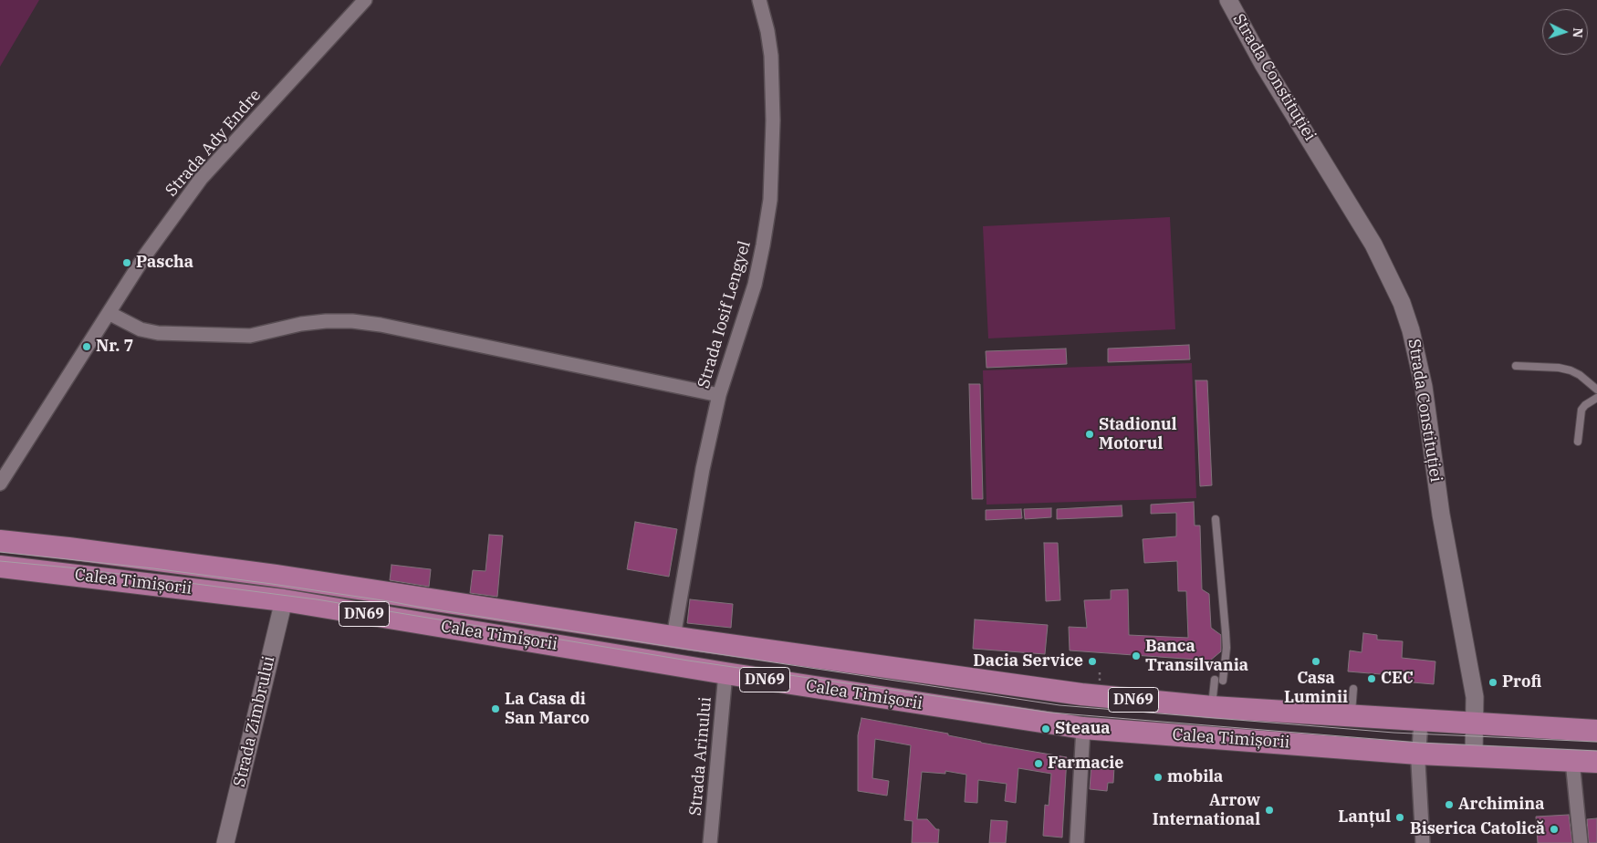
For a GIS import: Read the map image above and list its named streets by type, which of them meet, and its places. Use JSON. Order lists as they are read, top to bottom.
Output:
{
  "streets": {
    "main road": ["Calea Timișorii", "DN69"],
    "street": [
      "Strada Constituției",
      "Strada Ady Endre",
      "Strada Iosif Lengyel",
      "Strada Zimbrului",
      "Strada Arinului"
    ]
  },
  "crossings": [
    ["Strada Constituției", "Calea Timișorii"],
    ["Strada Iosif Lengyel", "Calea Timișorii"],
    ["Calea Timișorii", "Strada Zimbrului"],
    ["Calea Timișorii", "Strada Arinului"]
  ],
  "places": [
    "Pascha",
    "Nr. 7",
    "Stadionul Motorul",
    "Banca Transilvania",
    "Dacia Service",
    "Casa Luminii",
    "CEC",
    "Profi",
    "La Casa di San Marco",
    "Steaua",
    "Farmacie",
    "mobila",
    "Archimina",
    "Arrow International",
    "Lanțul",
    "Biserica Catolică"
  ],
  "north": "right"
}
